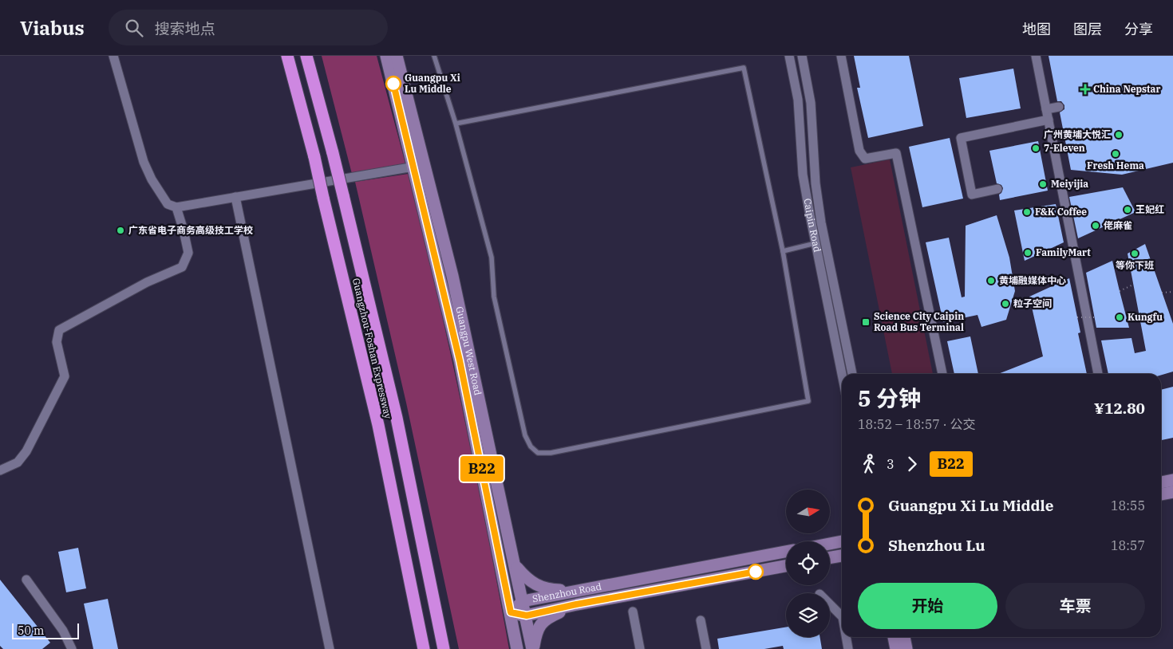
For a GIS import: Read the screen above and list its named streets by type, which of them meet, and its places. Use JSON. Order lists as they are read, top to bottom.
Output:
{
  "streets": {
    "highway": ["Guangzhou-Foshan Expressway"],
    "main road": ["Guangpu West Road", "Shenzhou Road"],
    "street": ["Caipin Road"]
  },
  "crossings": [
    ["Guangpu West Road", "Shenzhou Road"]
  ],
  "places": {
    "other": [
      "Guangpu Xi Lu Middle",
      "广州黄埔大悦汇",
      "7-Eleven",
      "Fresh Hema",
      "Meiyijia",
      "王妃红",
      "F&K Coffee",
      "佬麻雀",
      "广东省电子商务高级技工学校",
      "FamilyMart",
      "等你下班",
      "黄埔融媒体中心",
      "粒子空间",
      "Kungfu"
    ],
    "health": ["China Nepstar"],
    "transit": ["Science City Caipin Road Bus Terminal"]
  },
  "lines": ["bus line B22"],
  "scale_bar": "50 m",
  "north": "right",
  "page": {
    "header": "Viabus",
    "search": "搜索地点",
    "nav": ["地图", "图层", "分享"],
    "on_map": "B22",
    "heading": ["5 分钟", "18:52 – 18:57 · 公交", "¥12.80"],
    "legs": ["3", "B22"],
    "list": [
      {
        "name": "Guangpu Xi Lu Middle",
        "value": "18:55"
      },
      {
        "name": "Shenzhou Lu",
        "value": "18:57"
      }
    ],
    "buttons": ["开始", "车票"],
    "scale": "50 m"
  }
}
